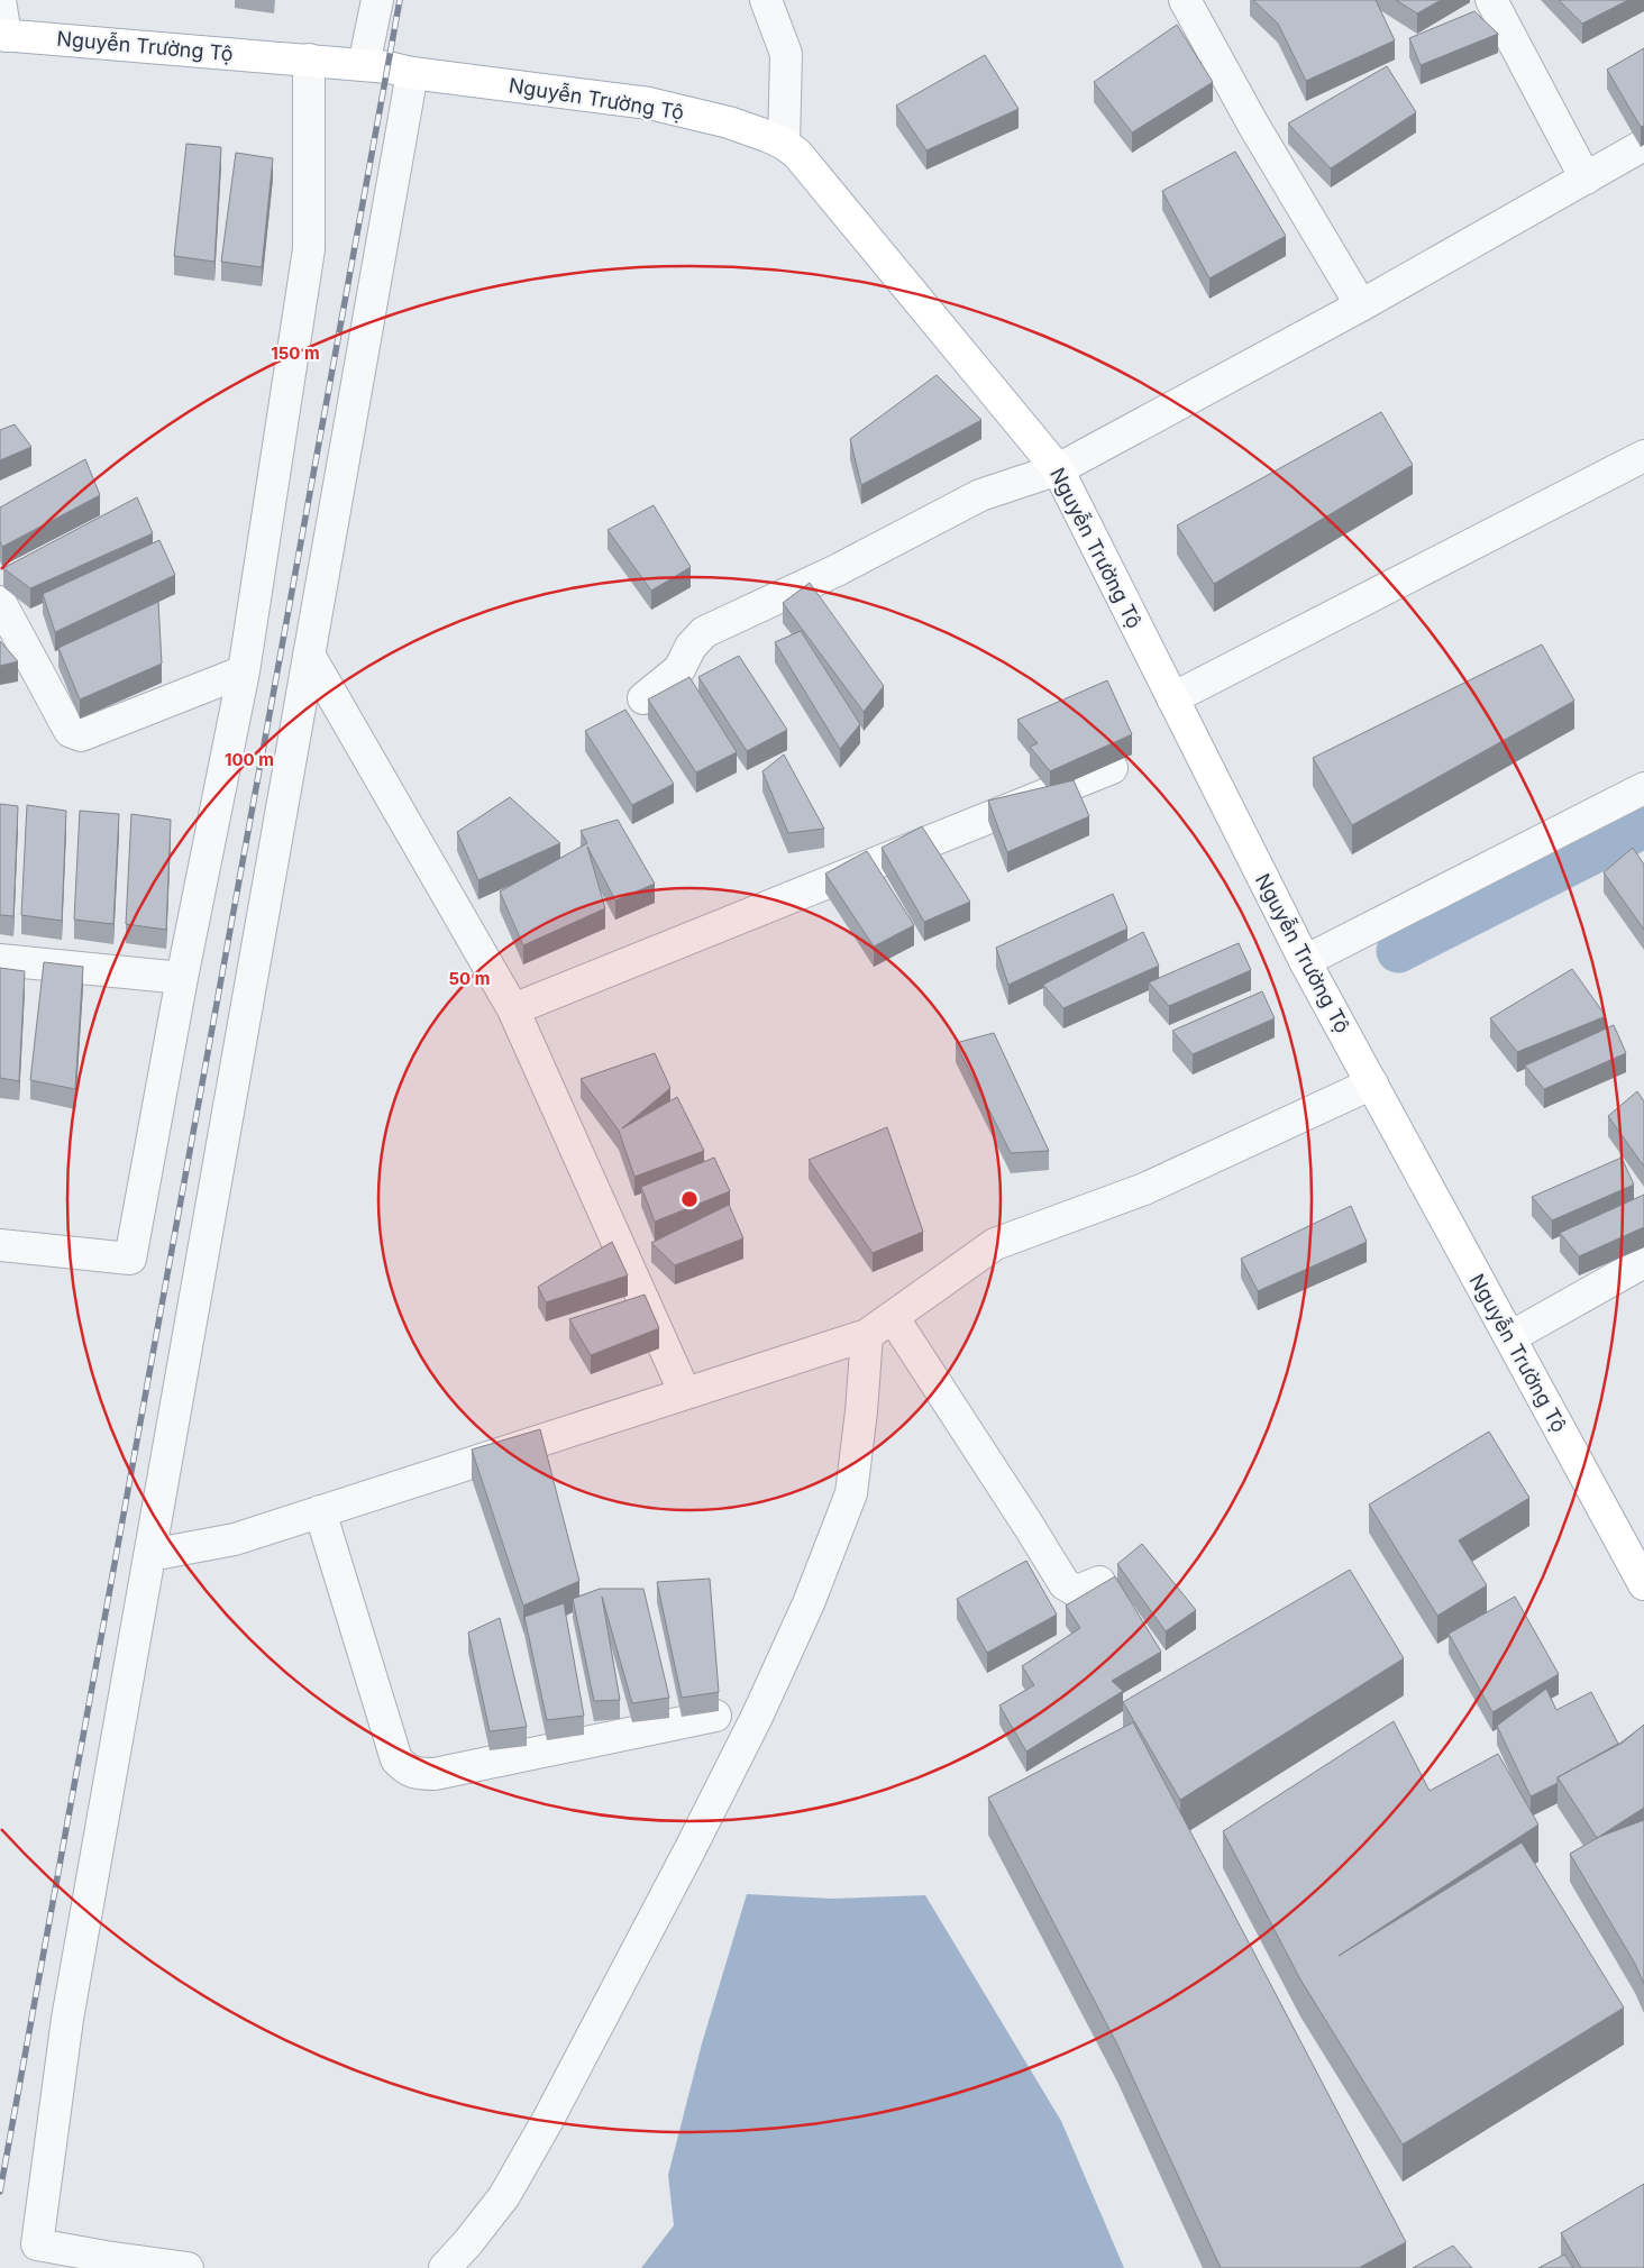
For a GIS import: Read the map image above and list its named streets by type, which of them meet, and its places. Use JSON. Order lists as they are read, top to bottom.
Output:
{
  "streets": {
    "main road": ["Nguyễn Trường Tộ"]
  },
  "rings": ["150 m", "100 m", "50 m"]
}
